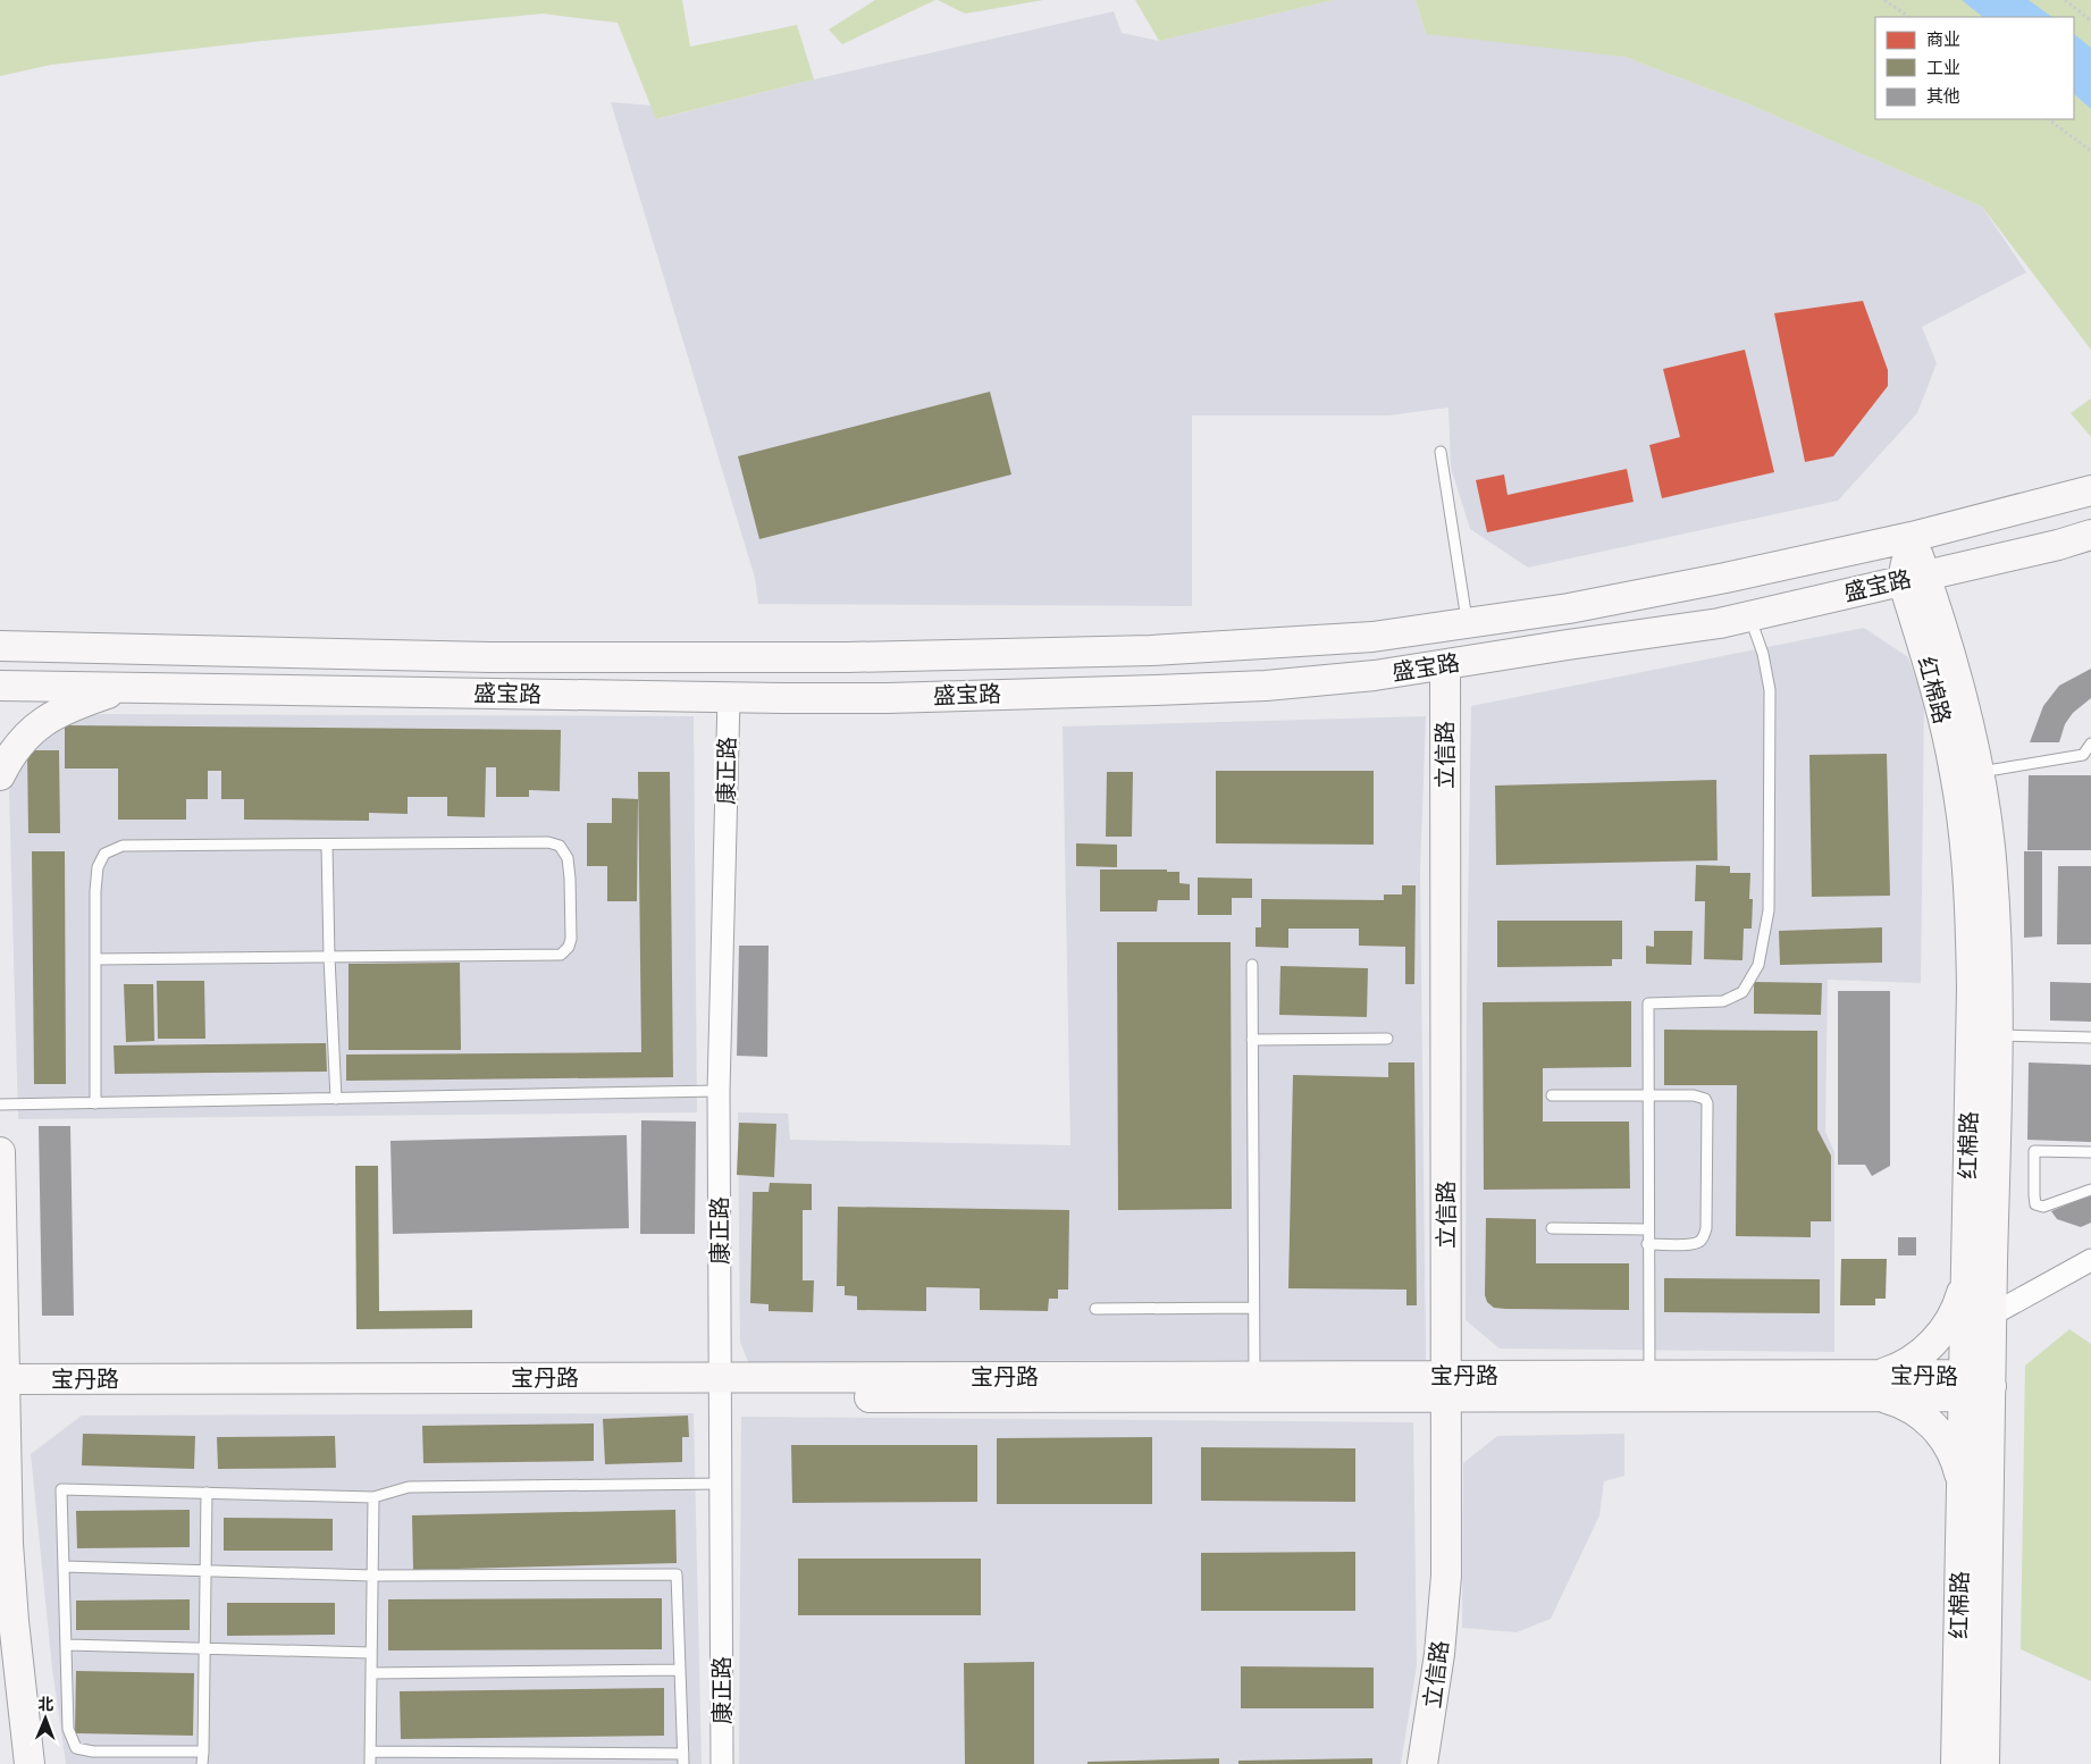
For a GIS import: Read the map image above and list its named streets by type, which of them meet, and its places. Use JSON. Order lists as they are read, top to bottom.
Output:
{
  "streets": {
    "main road": [
      "盛宝路",
      "红棉路",
      "立信路",
      "宝丹路"
    ],
    "street": ["康正路"]
  },
  "crossings": [
    ["盛宝路", "红棉路"],
    ["盛宝路", "立信路"],
    ["盛宝路", "康正路"],
    ["红棉路", "宝丹路"],
    ["立信路", "宝丹路"],
    ["康正路", "宝丹路"]
  ],
  "legend": ["商业", "工业", "其他"],
  "north": "top"
}
